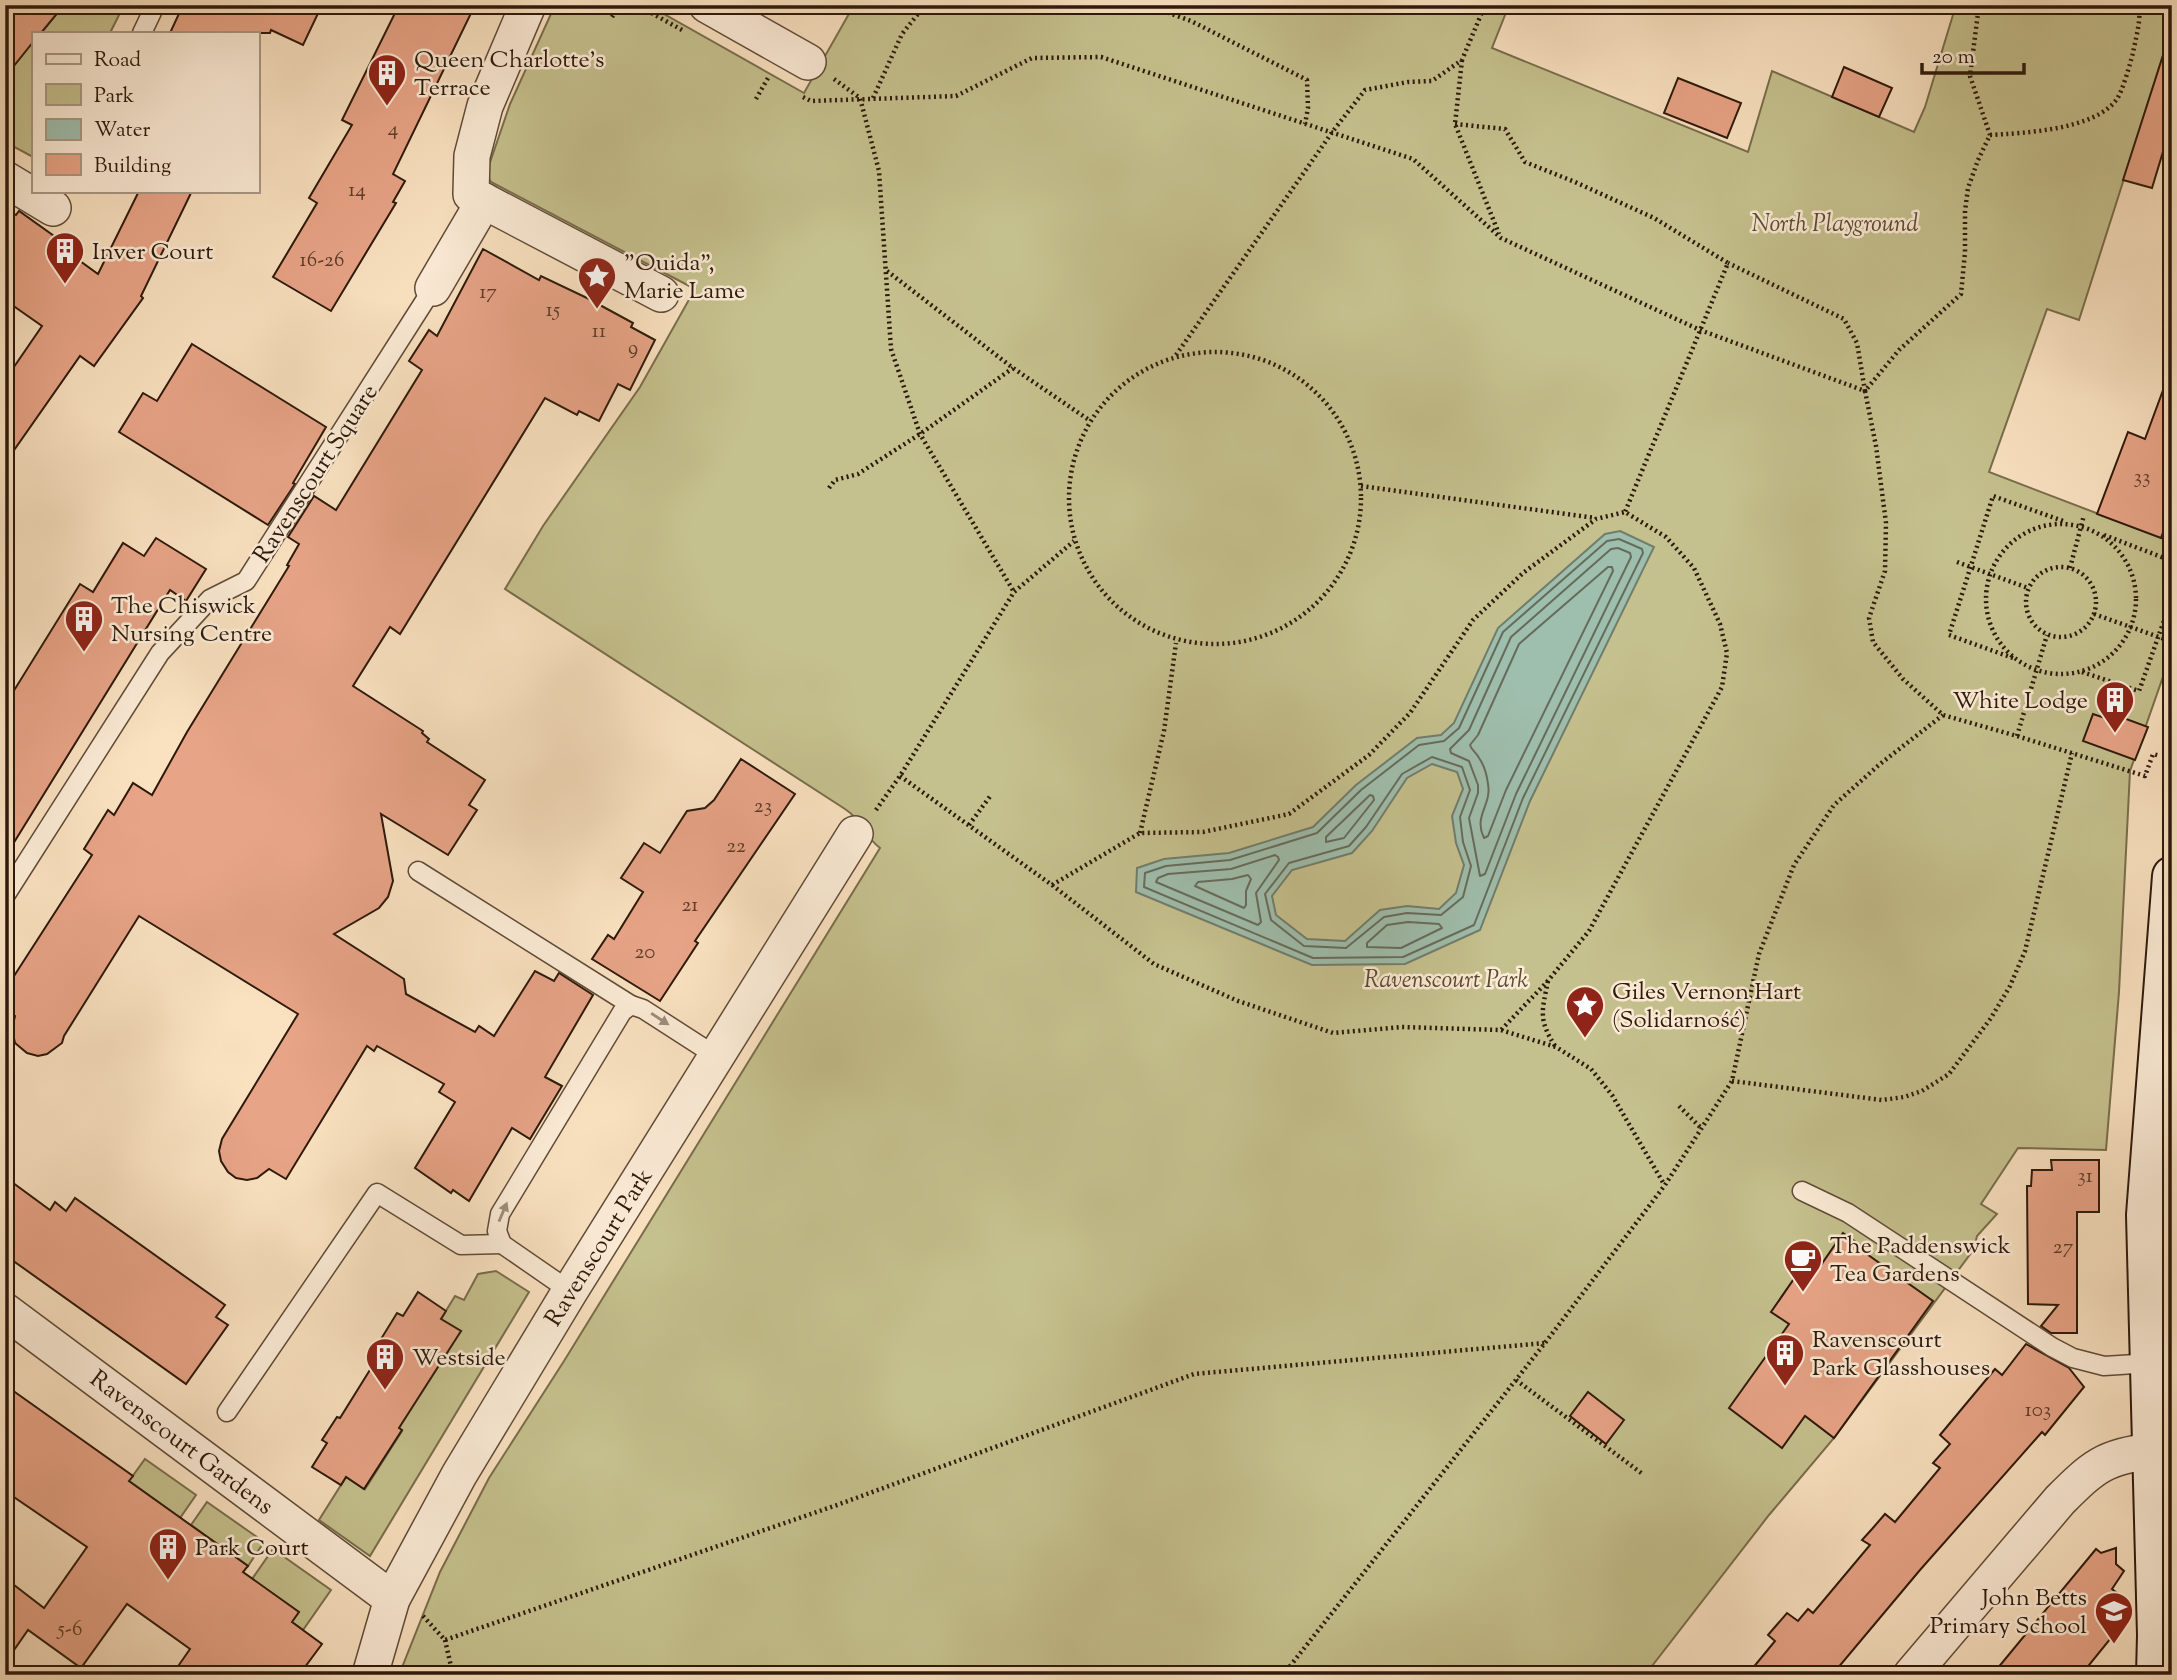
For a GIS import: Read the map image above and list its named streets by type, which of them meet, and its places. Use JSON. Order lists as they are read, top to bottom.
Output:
{
  "streets": {
    "street": ["Ravenscourt Square", "Ravenscourt Park", "Ravenscourt Gardens"]
  },
  "crossings": [
    ["Ravenscourt Park", "Ravenscourt Gardens"]
  ],
  "parks": ["North Playground", "Ravenscourt Park"],
  "places": {
    "building": [
      "Queen Charlotte's Terrace",
      "Inver Court",
      "The Chiswick Nursing Centre",
      "White Lodge",
      "Ravenscourt Park Glasshouses",
      "Westside",
      "Park Court"
    ],
    "place": ["\"Ouida\", Marie Lame", "Giles Vernon Hart (Solidarność)"],
    "cafe": ["The Paddenswick Tea Gardens"],
    "school or university": ["John Betts Primary School"]
  },
  "house_numbers": [
    "4",
    "14",
    "16-26",
    "17",
    "15",
    "11",
    "9",
    "33",
    "23",
    "22",
    "21",
    "20",
    "31",
    "27",
    "103",
    "5-6"
  ],
  "legend": [
    "Road",
    "Park",
    "Water",
    "Building"
  ],
  "scale_bar": "20 m"
}
